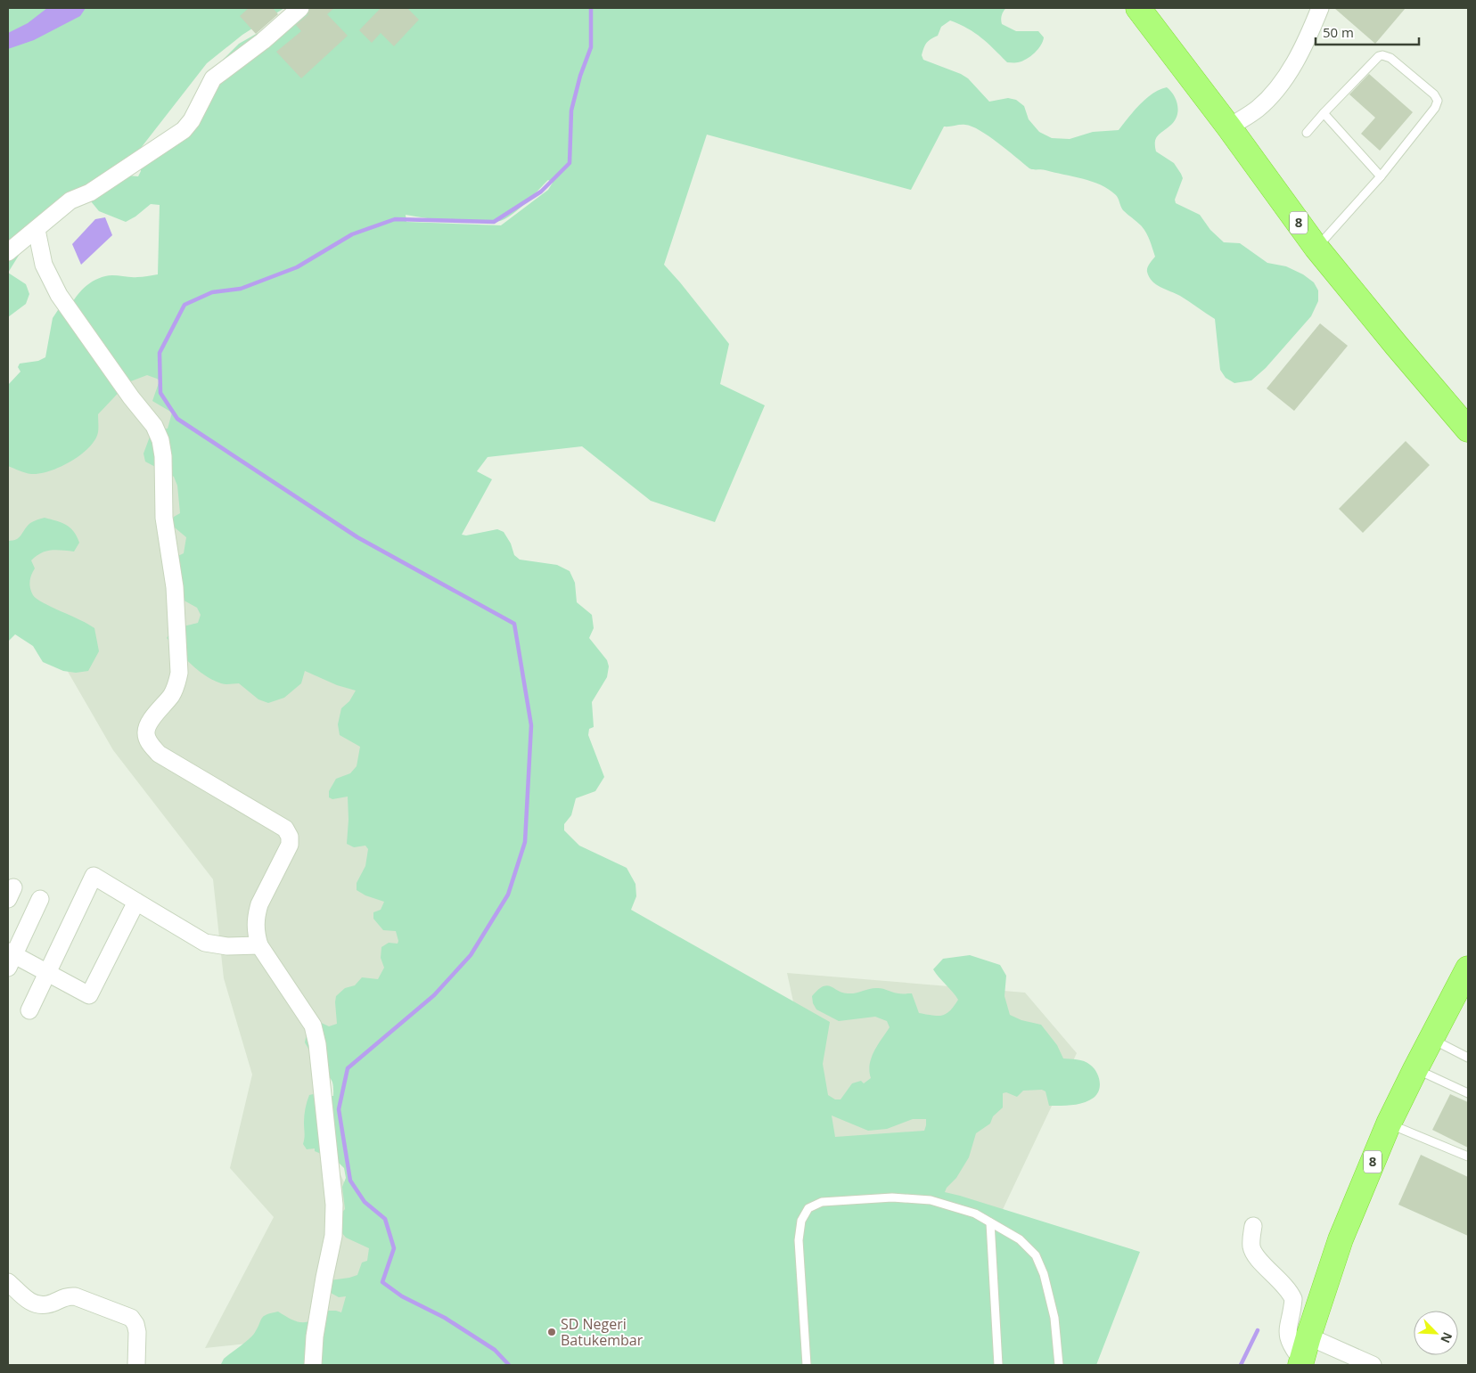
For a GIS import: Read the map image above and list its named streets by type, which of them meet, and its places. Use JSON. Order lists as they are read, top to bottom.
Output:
{
  "streets": {
    "highway": ["8"]
  },
  "places": ["SD Negeri Batukembar"],
  "scale_bar": "50 m",
  "north": "bottom right"
}
